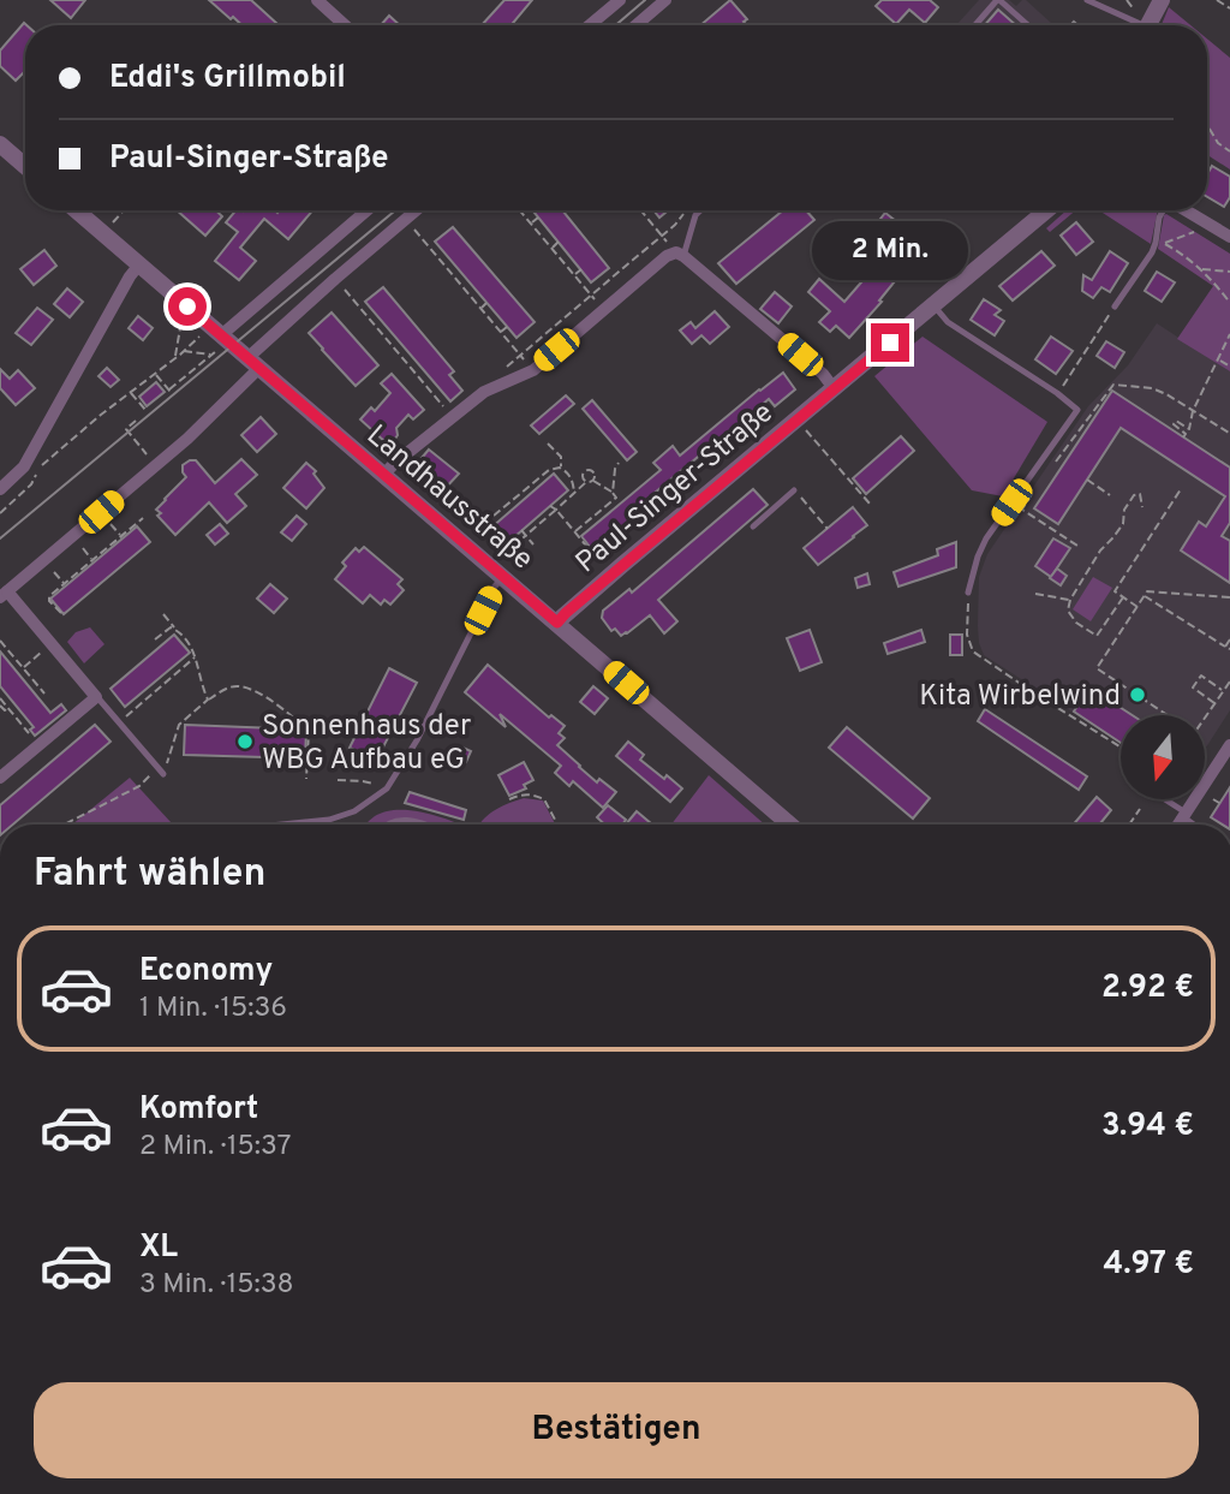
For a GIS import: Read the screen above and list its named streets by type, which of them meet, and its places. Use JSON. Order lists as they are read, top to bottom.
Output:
{
  "streets": {
    "street": ["Paul-Singer-Straße", "Landhausstraße"]
  },
  "crossings": [
    ["Paul-Singer-Straße", "Landhausstraße"]
  ],
  "places": ["Kita Wirbelwind", "Sonnenhaus der WBG Aufbau eG"],
  "north": "bottom",
  "page": {
    "banner": ["Eddi's Grillmobil", "Paul-Singer-Straße"],
    "bubble": "2 Min.",
    "heading": "Fahrt wählen",
    "list": [
      {
        "name": "Economy",
        "note": "1 Min. · 15:36",
        "value": "2.92 €"
      },
      {
        "name": "Komfort",
        "note": "2 Min. · 15:37",
        "value": "3.94 €"
      },
      {
        "name": "XL",
        "note": "3 Min. · 15:38",
        "value": "4.97 €"
      }
    ],
    "buttons": "Bestätigen"
  }
}
